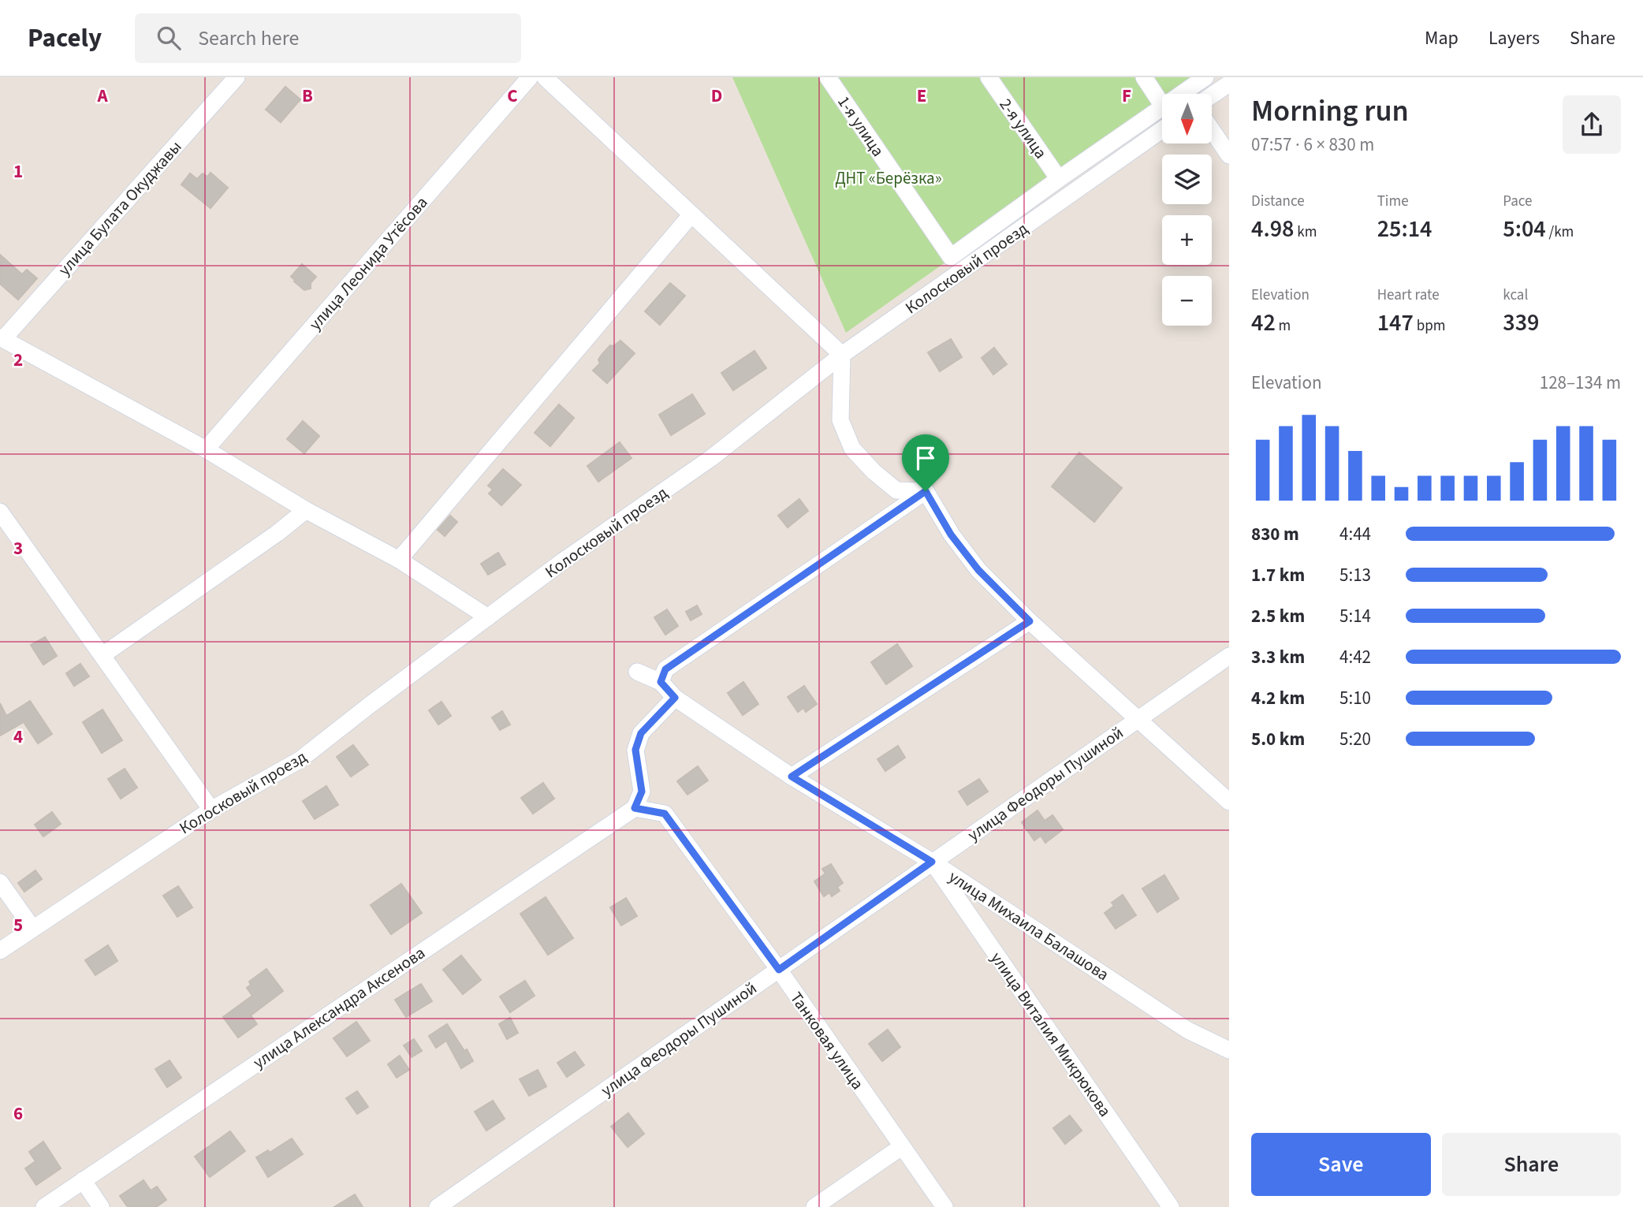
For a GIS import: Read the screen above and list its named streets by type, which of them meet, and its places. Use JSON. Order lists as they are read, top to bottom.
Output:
{
  "streets": {
    "street": [
      "1-я улица",
      "2-я улица",
      "улица Булата Окуджавы",
      "улица Леонида Утёсова",
      "Колосковый проезд",
      "улица Феодоры Пушиной",
      "улица Михаила Балашова",
      "улица Александра Аксенова",
      "улица Виталия Микрюкова",
      "Танковая улица"
    ]
  },
  "crossings": [
    ["1-я улица", "2-я улица"],
    ["улица Феодоры Пушиной", "улица Михаила Балашова"],
    ["улица Феодоры Пушиной", "улица Виталия Микрюкова"],
    ["улица Феодоры Пушиной", "Танковая улица"],
    ["улица Михаила Балашова", "улица Виталия Микрюкова"],
    ["улица Александра Аксенова", "Танковая улица"]
  ],
  "parks": ["ДНТ «Берёзка»"],
  "north": "bottom",
  "page": {
    "header": "Pacely",
    "search": "Search here",
    "nav": ["Map", "Layers", "Share"],
    "heading": ["Morning run", "07:57 · 6 × 830 m"],
    "map_buttons": ["+", "−"],
    "stats": [
      ["Distance", "4.98 km"],
      ["Time", "25:14"],
      ["Pace", "5:04 /km"],
      ["Elevation", "42 m"],
      ["Heart rate", "147 bpm"],
      ["kcal", "339"]
    ],
    "chart": ["Elevation", "128–134 m"],
    "list": [
      {
        "name": "830 m",
        "note": "4:44"
      },
      {
        "name": "1.7 km",
        "note": "5:13"
      },
      {
        "name": "2.5 km",
        "note": "5:14"
      },
      {
        "name": "3.3 km",
        "note": "4:42"
      },
      {
        "name": "4.2 km",
        "note": "5:10"
      },
      {
        "name": "5.0 km",
        "note": "5:20"
      }
    ],
    "buttons": ["Save", "Share"]
  },
  "grid": {
    "columns": [
      "A",
      "B",
      "C",
      "D",
      "E",
      "F"
    ],
    "rows": [
      "1",
      "2",
      "3",
      "4",
      "5",
      "6"
    ]
  }
}
